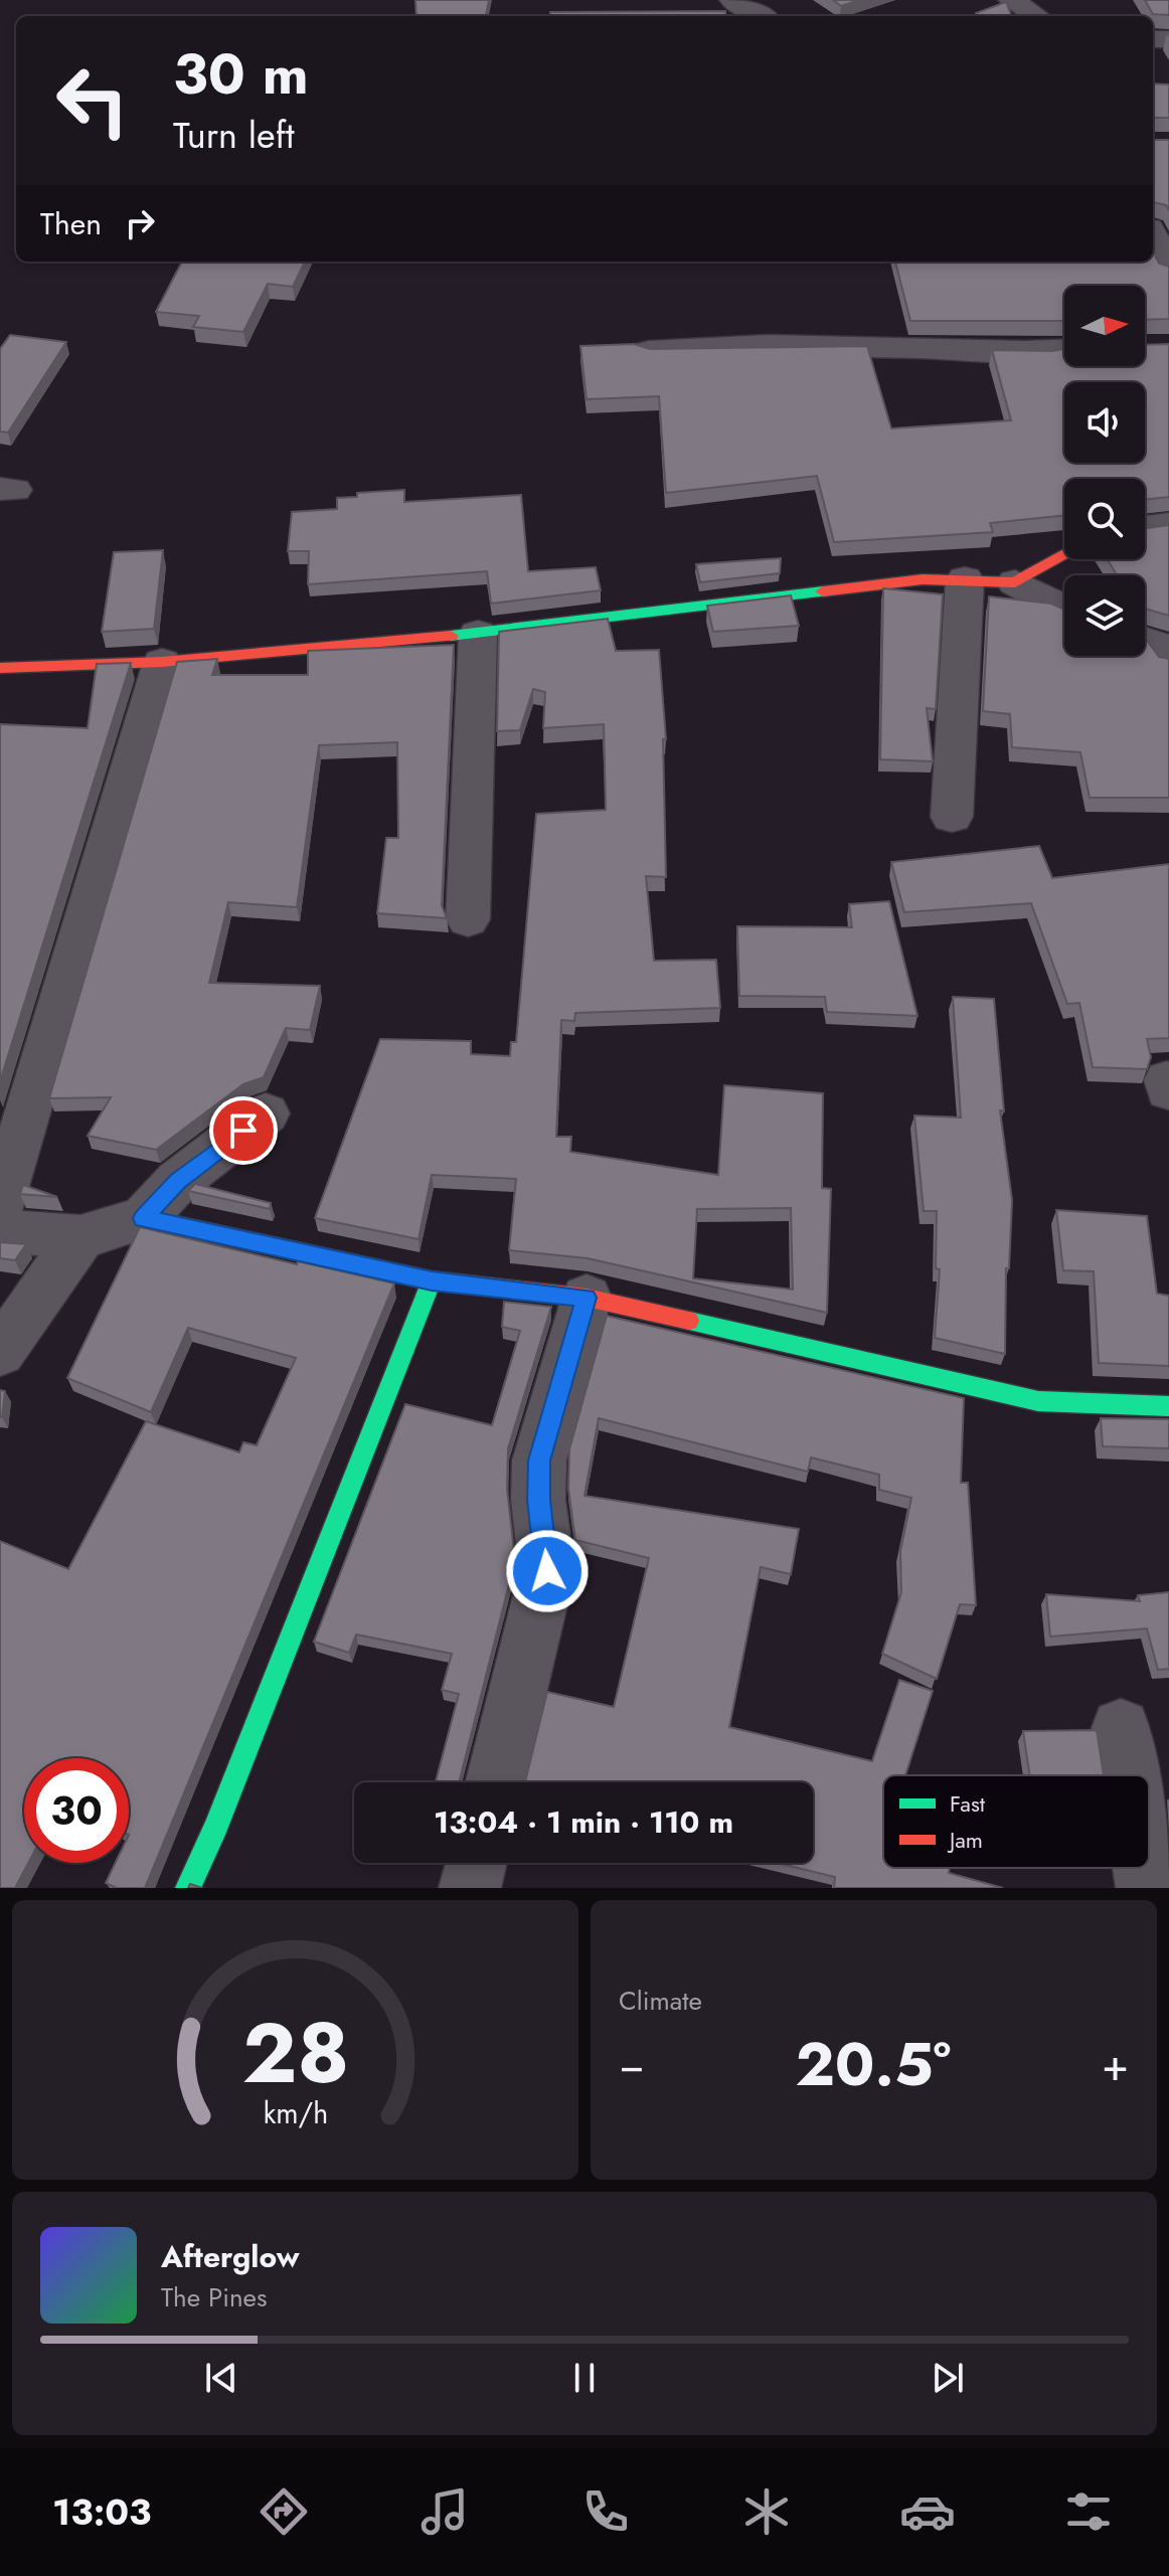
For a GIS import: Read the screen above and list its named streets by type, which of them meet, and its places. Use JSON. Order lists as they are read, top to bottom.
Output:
{
  "legend": ["Fast", "Jam"],
  "north": "right",
  "page": {
    "turn": ["30 m", "Turn left"],
    "then": "Then",
    "limit": "30",
    "trip": "13:04 · 1 min · 110 m",
    "tile": "Climate",
    "heat": ["−", "20.5°", "+"],
    "song": ["Afterglow", "The Pines"],
    "tabs": "13:03",
    "gauge": ["28", "km/h"]
  }
}
